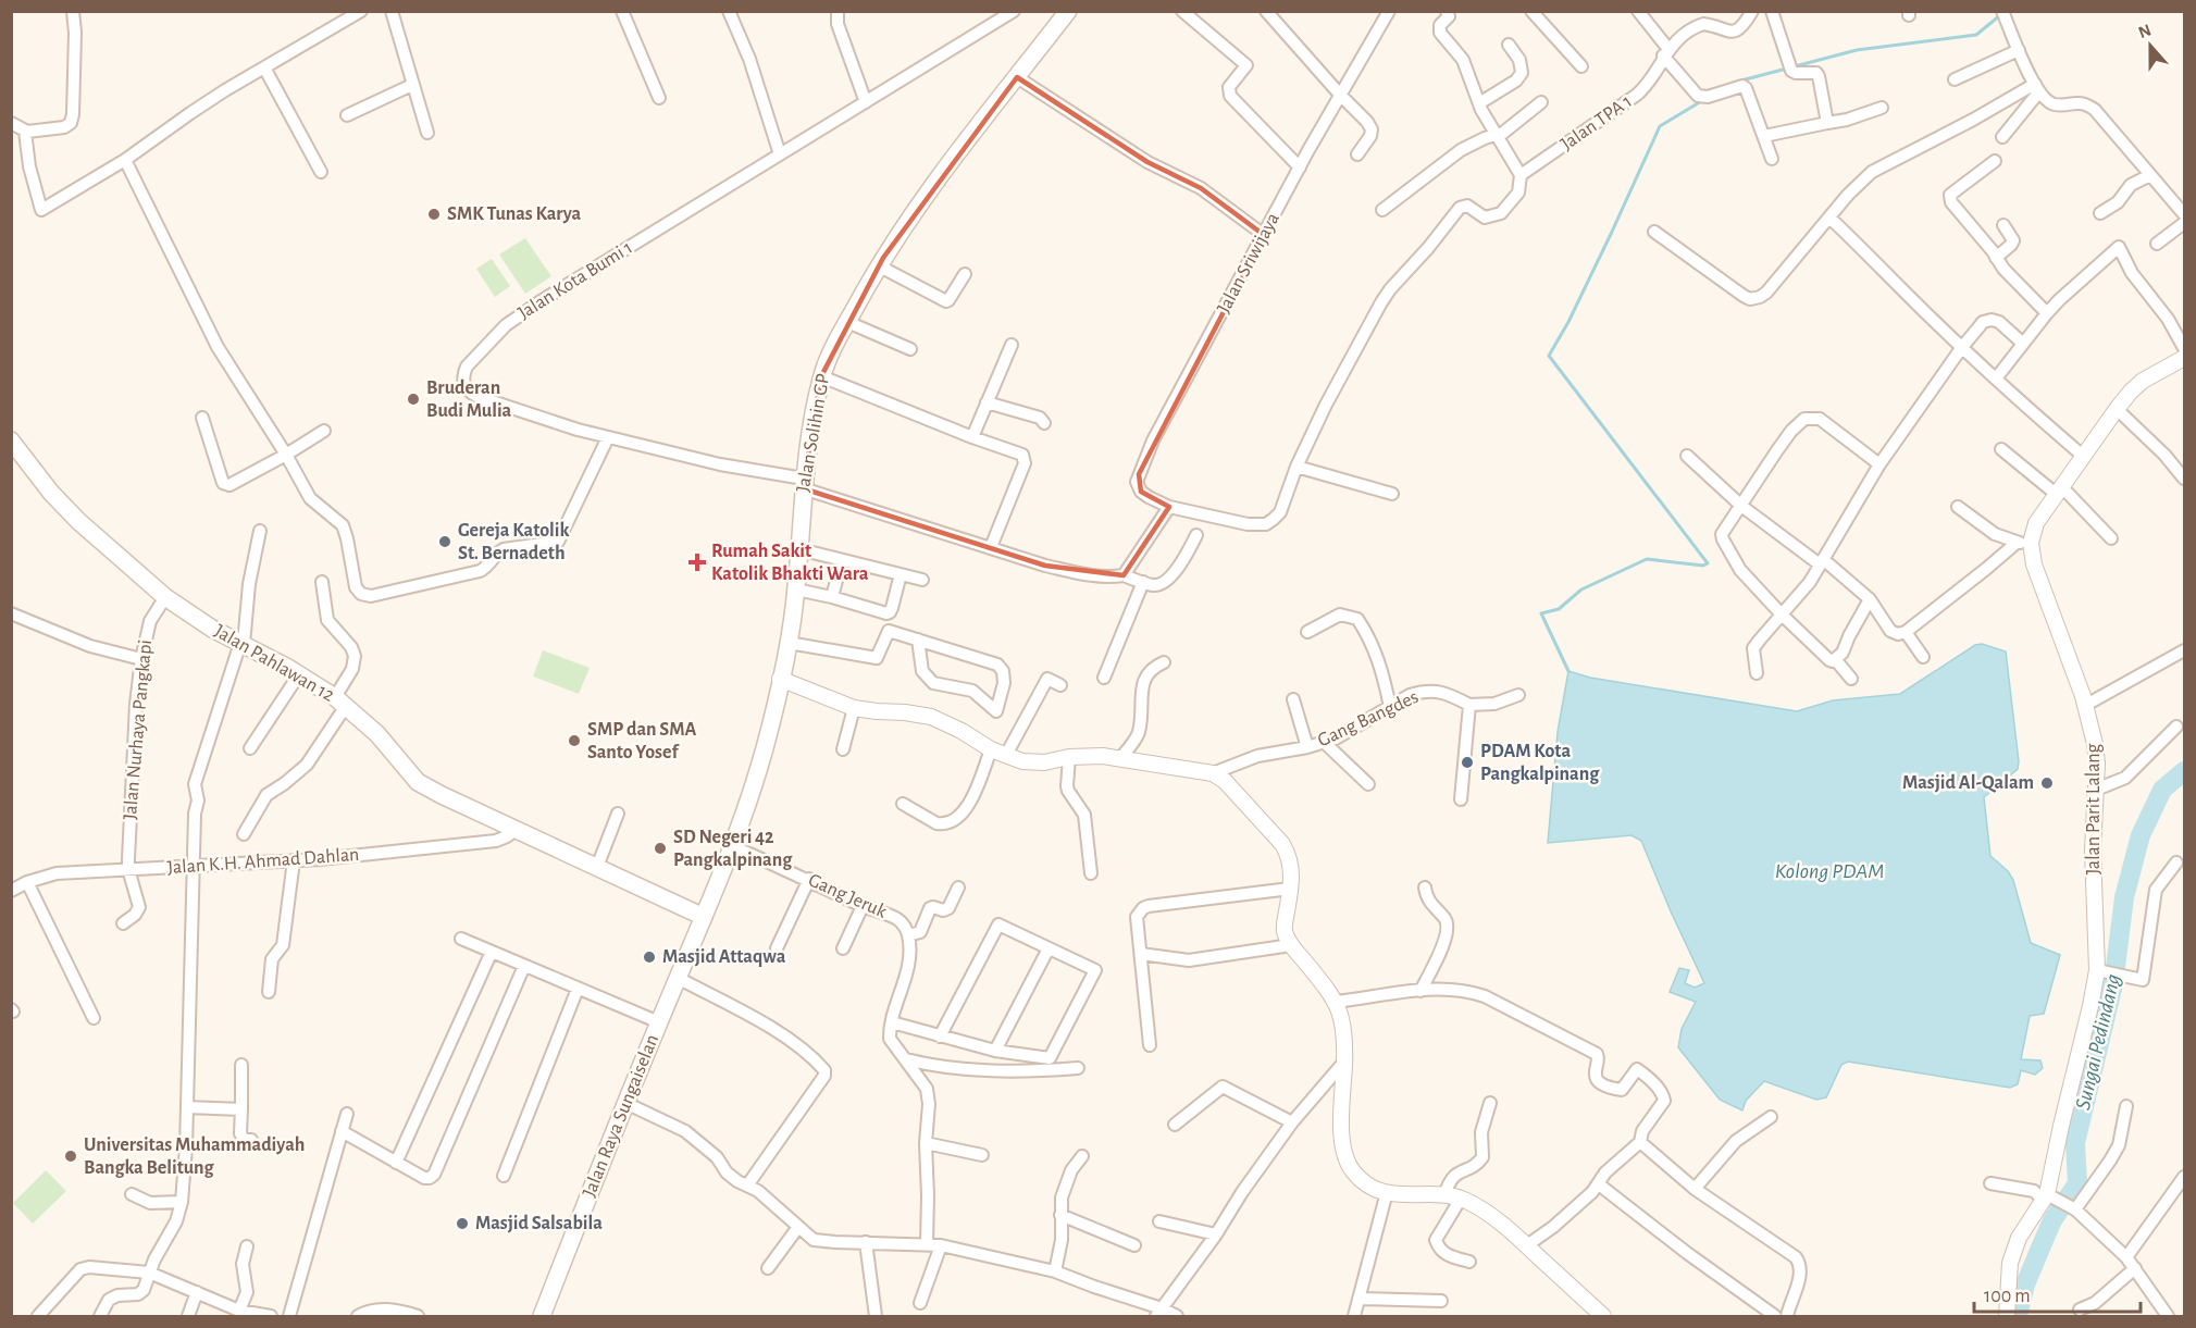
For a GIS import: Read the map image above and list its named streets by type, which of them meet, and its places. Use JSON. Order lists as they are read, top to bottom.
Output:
{
  "streets": {
    "main road": ["Jalan Solihin GP", "Jalan Pahlawan 12", "Jalan Raya Sungaiselan"],
    "street": [
      "Jalan TPA 1",
      "Jalan Sriwijaya",
      "Jalan Kota Bumi 1",
      "Gang Bangdes",
      "Jalan Nurhaya Pangkapi",
      "Jalan Parit Lalang",
      "Jalan K.H. Ahmad Dahlan",
      "Gang Jeruk"
    ]
  },
  "crossings": [
    ["Jalan Kota Bumi 1", "Jalan Solihin GP"],
    ["Jalan Solihin GP", "Jalan Pahlawan 12"],
    ["Jalan Solihin GP", "Gang Jeruk"],
    ["Jalan Solihin GP", "Jalan Raya Sungaiselan"],
    ["Jalan Pahlawan 12", "Jalan Nurhaya Pangkapi"],
    ["Jalan Pahlawan 12", "Jalan K.H. Ahmad Dahlan"],
    ["Jalan Pahlawan 12", "Jalan Raya Sungaiselan"],
    ["Jalan Nurhaya Pangkapi", "Jalan K.H. Ahmad Dahlan"]
  ],
  "water": ["Kolong PDAM", "Sungai Pedindang"],
  "places": {
    "other": [
      "SMK Tunas Karya",
      "Bruderan Budi Mulia",
      "Gereja Katolik St. Bernadeth",
      "SMP dan SMA Santo Yosef",
      "PDAM Kota Pangkalpinang",
      "Masjid Al-Qalam",
      "SD Negeri 42 Pangkalpinang",
      "Masjid Attaqwa",
      "Universitas Muhammadiyah Bangka Belitung",
      "Masjid Salsabila"
    ],
    "health": ["Rumah Sakit Katolik Bhakti Wara"]
  },
  "scale_bar": "100 m",
  "north": "top"
}
